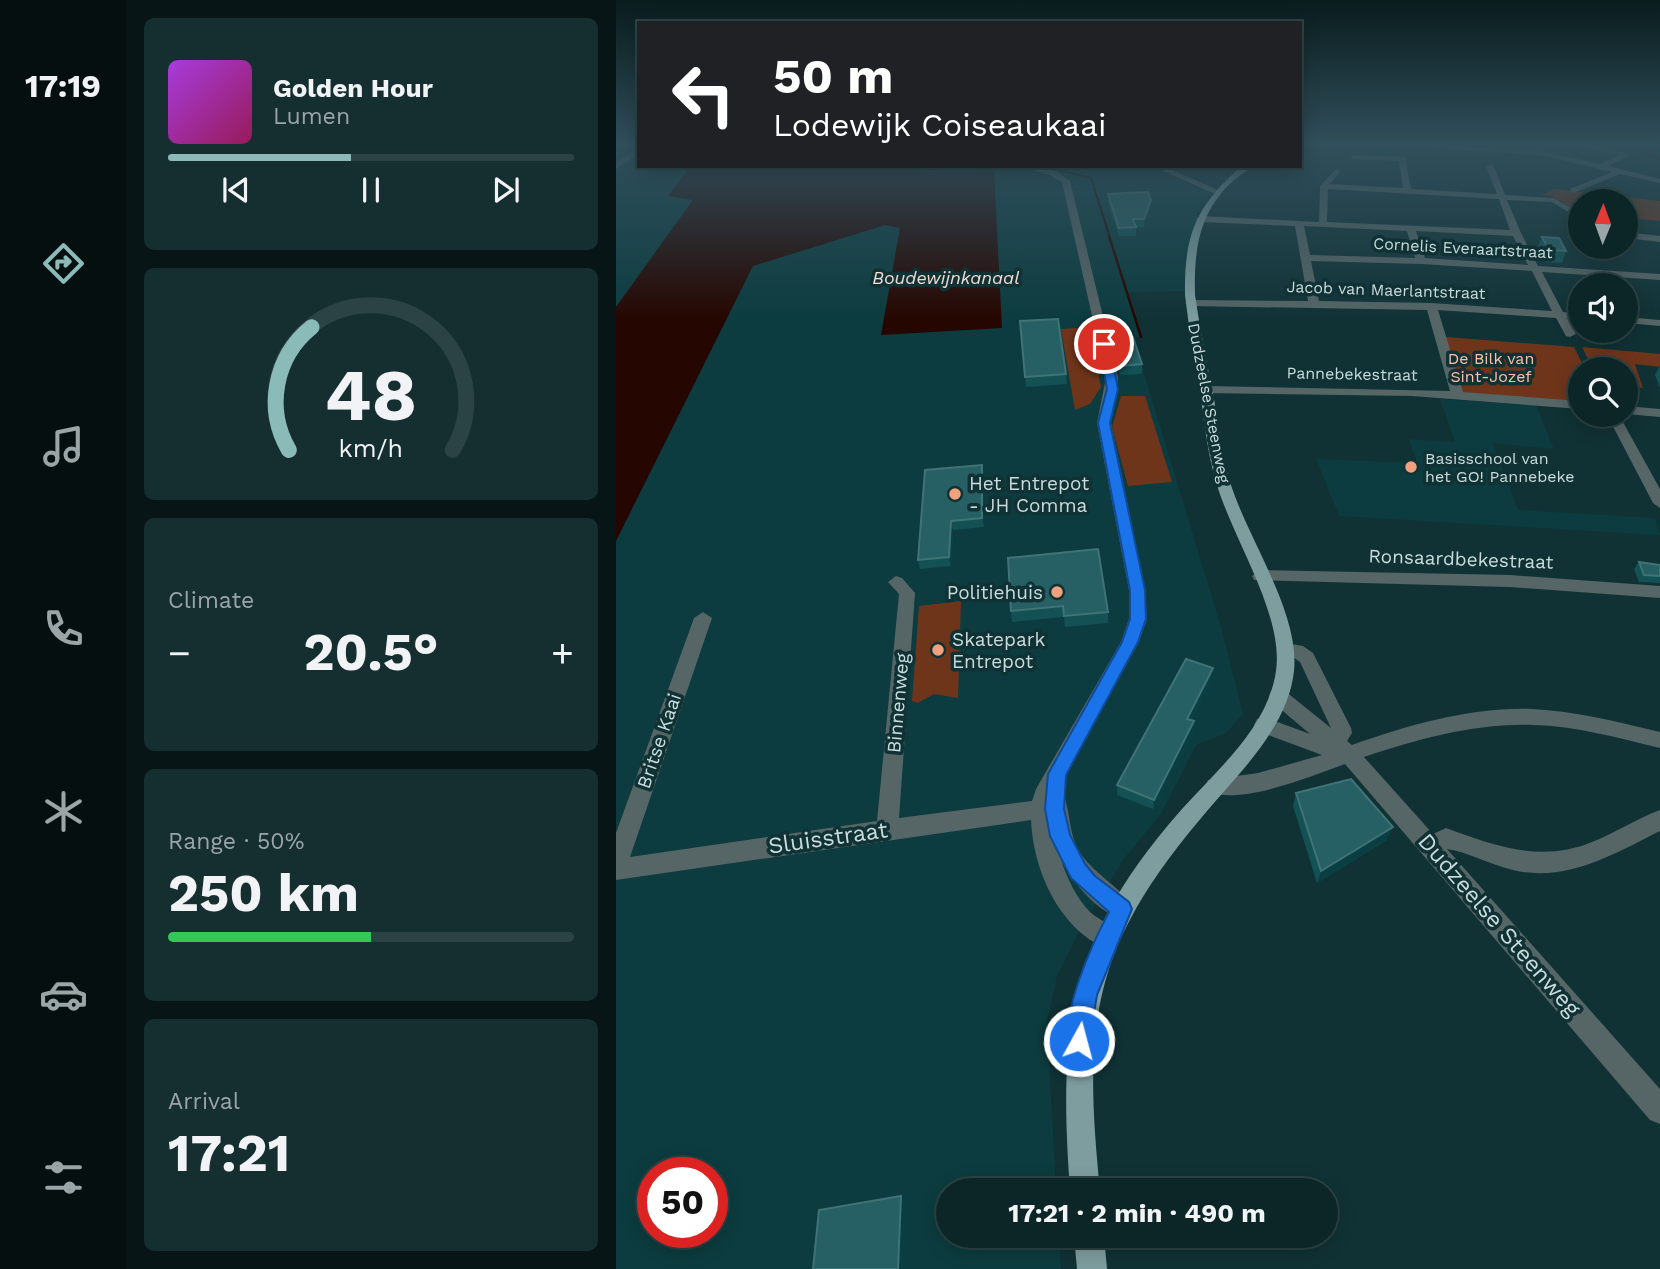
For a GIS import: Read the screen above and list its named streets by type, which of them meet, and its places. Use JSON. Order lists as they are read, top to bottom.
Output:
{
  "streets": {
    "main road": ["Dudzeelse Steenweg"],
    "street": [
      "Cornelis Everaartstraat",
      "Jacob van Maerlantstraat",
      "Pannebekestraat",
      "Ronsaardbekestraat",
      "Binnenweg",
      "Britse Kaai",
      "Sluisstraat"
    ]
  },
  "crossings": [
    ["Jacob van Maerlantstraat", "Dudzeelse Steenweg"],
    ["Pannebekestraat", "Dudzeelse Steenweg"],
    ["Dudzeelse Steenweg", "Ronsaardbekestraat"],
    ["Binnenweg", "Sluisstraat"],
    ["Britse Kaai", "Sluisstraat"]
  ],
  "water": ["Boudewijnkanaal"],
  "parks": ["De Bilk van Sint-Jozef"],
  "places": [
    "Basisschool van het GO! Pannebeke",
    "Het Entrepot - JH Comma",
    "Politiehuis",
    "Skatepark Entrepot"
  ],
  "north": "top",
  "page": {
    "tabs": "17:19",
    "turn": ["50 m", "Lodewijk Coiseaukaai"],
    "song": ["Golden Hour", "Lumen"],
    "tile": [
      "Climate",
      ["Range · 50%", "250 km"],
      ["Arrival", "17:21"]
    ],
    "heat": ["−", "20.5°", "+"],
    "limit": "50",
    "trip": "17:21 · 2 min · 490 m",
    "gauge": ["48", "km/h"]
  }
}
